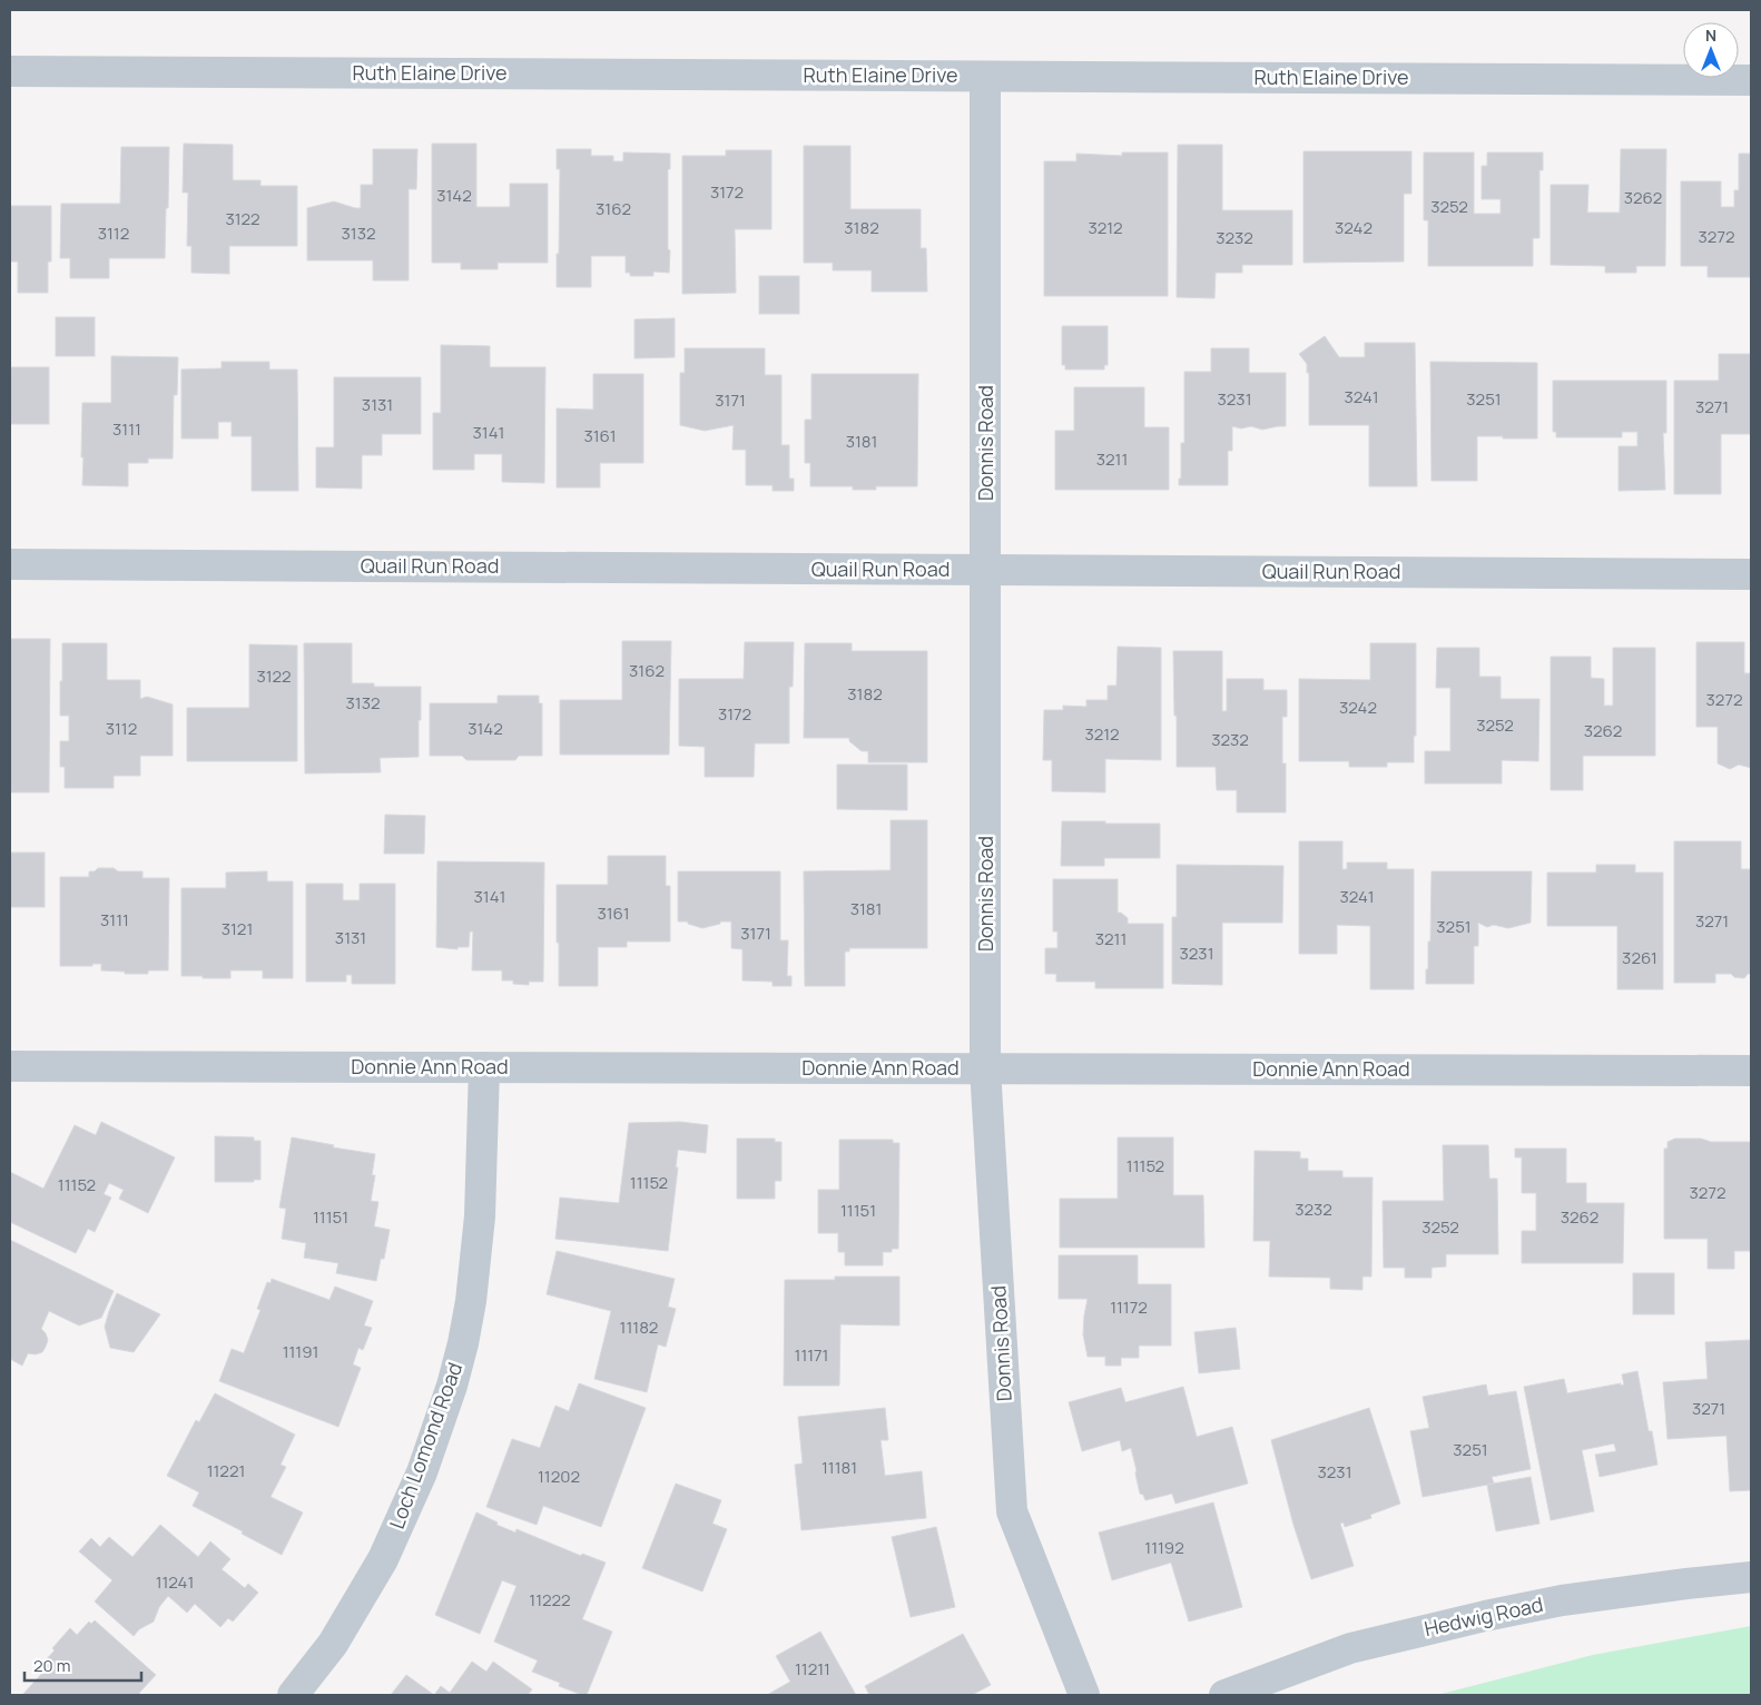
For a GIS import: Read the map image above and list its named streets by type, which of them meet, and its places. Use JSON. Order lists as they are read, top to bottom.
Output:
{
  "streets": {
    "street": [
      "Ruth Elaine Drive",
      "Donnis Road",
      "Quail Run Road",
      "Donnie Ann Road",
      "Loch Lomond Road",
      "Hedwig Road"
    ]
  },
  "crossings": [
    ["Ruth Elaine Drive", "Donnis Road"],
    ["Donnis Road", "Quail Run Road"],
    ["Donnis Road", "Donnie Ann Road"],
    ["Donnie Ann Road", "Loch Lomond Road"]
  ],
  "house_numbers": [
    "3172",
    "3142",
    "3262",
    "3252",
    "3162",
    "3122",
    "3182",
    "3212",
    "3242",
    "3112",
    "3132",
    "3272",
    "3232",
    "3241",
    "3231",
    "3251",
    "3171",
    "3131",
    "3271",
    "3111",
    "3141",
    "3161",
    "3181",
    "3211",
    "3162",
    "3122",
    "3182",
    "3272",
    "3132",
    "3242",
    "3172",
    "3252",
    "3112",
    "3142",
    "3262",
    "3212",
    "3232",
    "3141",
    "3241",
    "3181",
    "3161",
    "3111",
    "3271",
    "3251",
    "3121",
    "3171",
    "3131",
    "3211",
    "3231",
    "3261",
    "11152",
    "11152",
    "11152",
    "3272",
    "3232",
    "11151",
    "11151",
    "3262",
    "3252",
    "11172",
    "11182",
    "11191",
    "11171",
    "3271",
    "3251",
    "11181",
    "11221",
    "3231",
    "11202",
    "11192",
    "11241",
    "11222",
    "11211"
  ],
  "scale_bar": "20 m",
  "north": "top"
}
